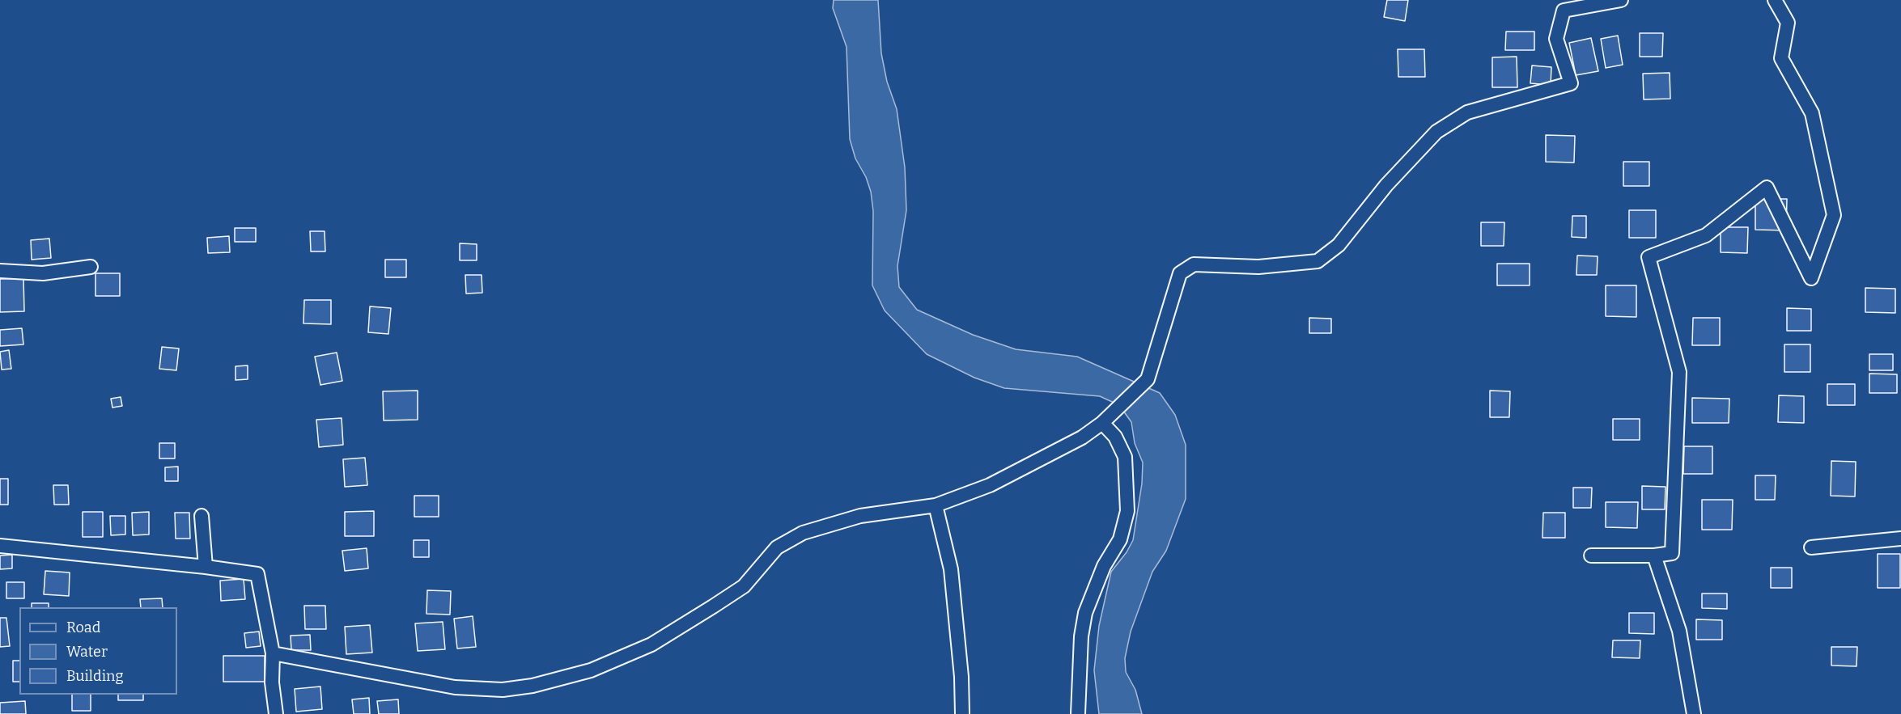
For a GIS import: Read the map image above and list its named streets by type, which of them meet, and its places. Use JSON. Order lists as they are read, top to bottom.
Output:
{
  "legend": ["Road", "Water", "Building"]
}
